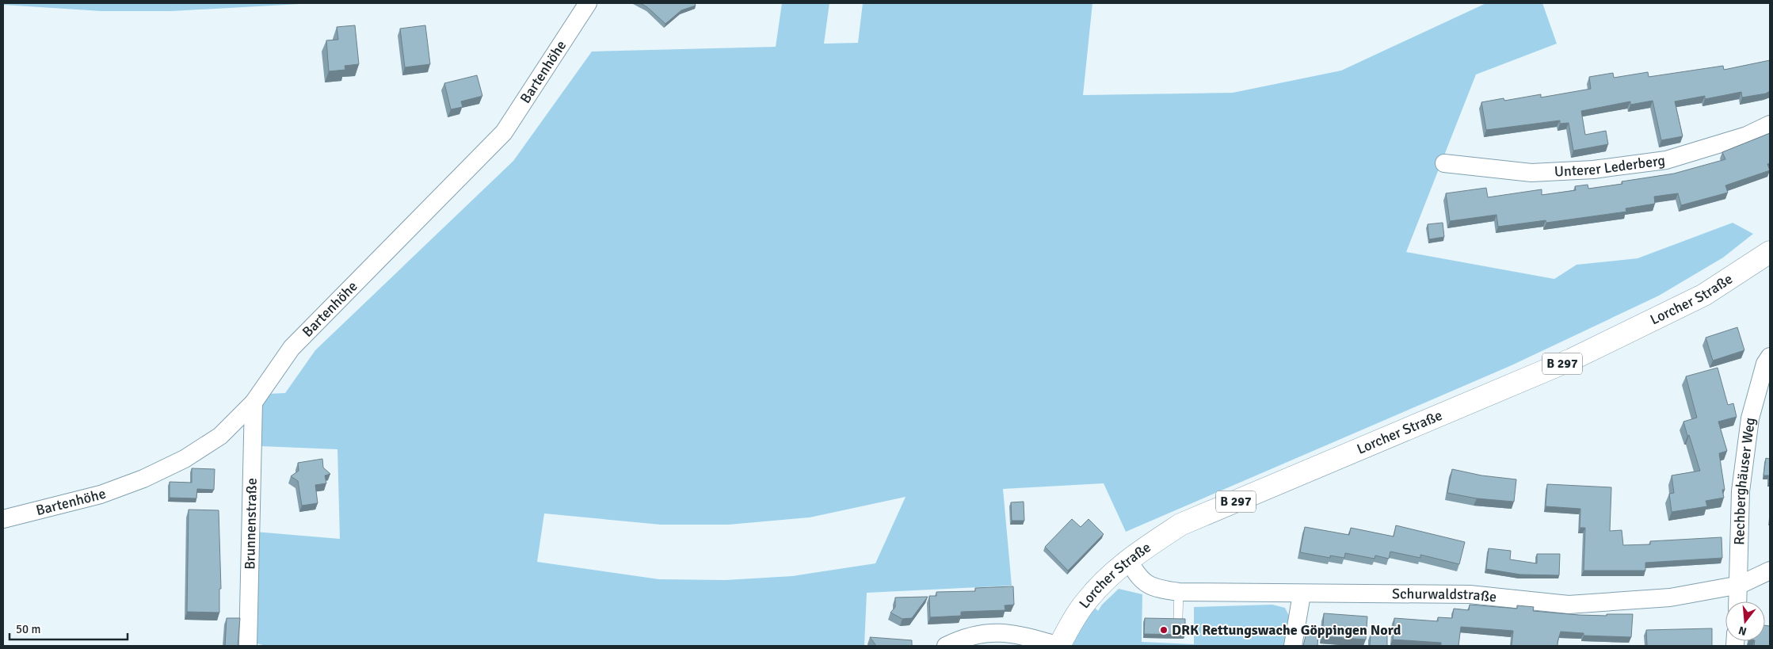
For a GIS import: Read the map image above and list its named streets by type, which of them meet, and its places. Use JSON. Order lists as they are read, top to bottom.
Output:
{
  "streets": {
    "main road": ["Lorcher Straße", "B 297"],
    "street": [
      "Bartenhöhe",
      "Unterer Lederberg",
      "Rechberghäuser Weg",
      "Brunnenstraße",
      "Schurwaldstraße"
    ]
  },
  "crossings": [
    ["Bartenhöhe", "Brunnenstraße"],
    ["Lorcher Straße", "Schurwaldstraße"],
    ["Rechberghäuser Weg", "Schurwaldstraße"]
  ],
  "places": ["DRK Rettungswache Göppingen Nord"],
  "scale_bar": "50 m",
  "north": "bottom"
}
